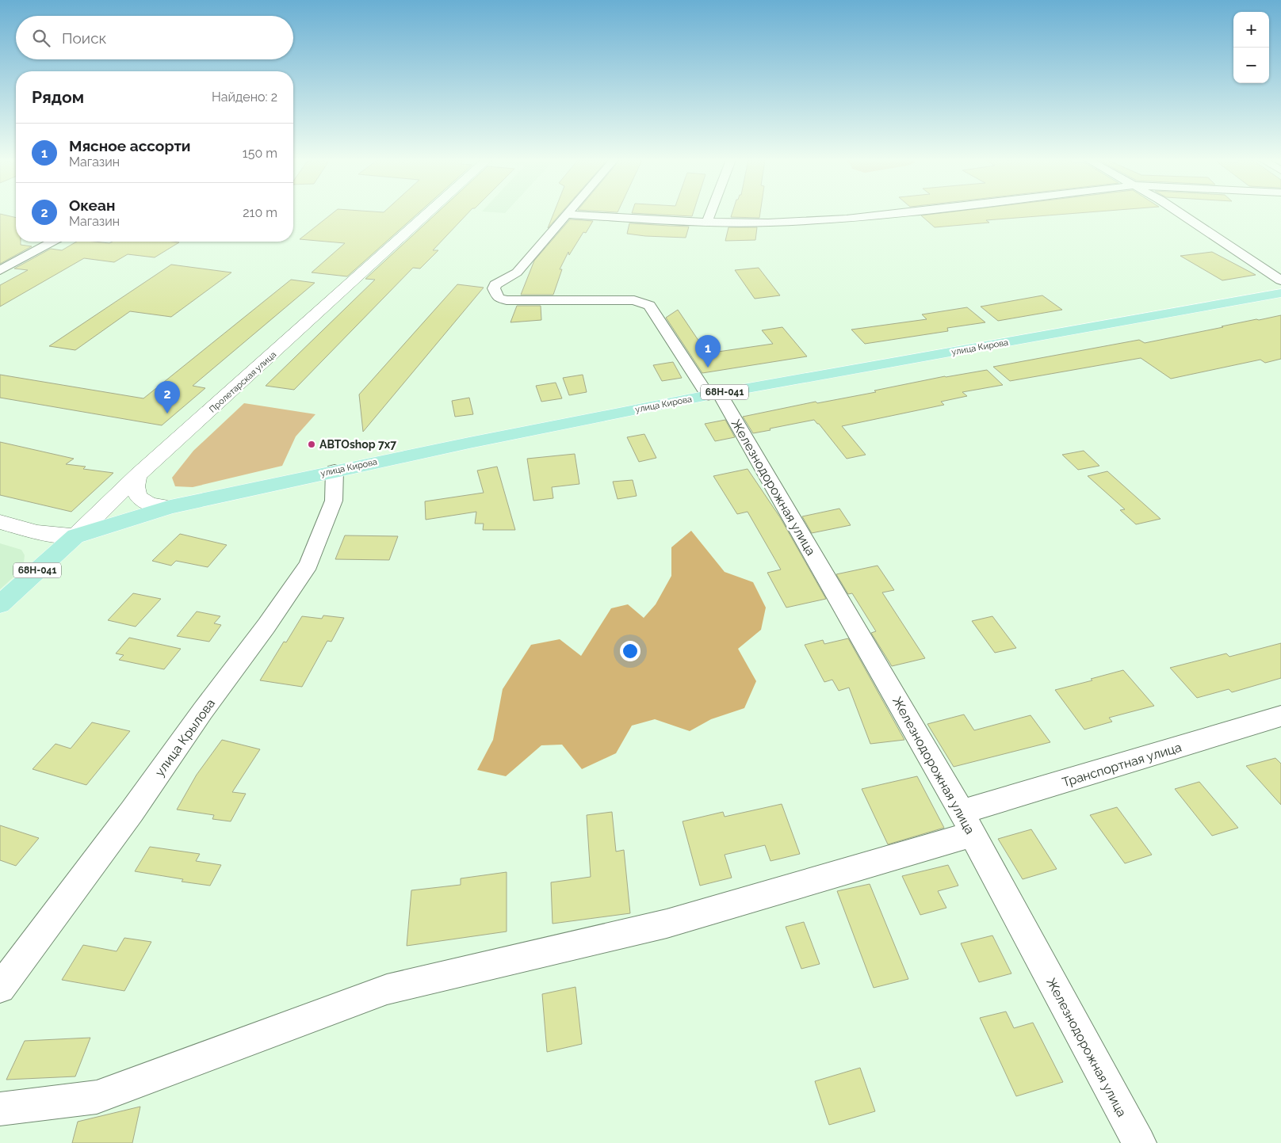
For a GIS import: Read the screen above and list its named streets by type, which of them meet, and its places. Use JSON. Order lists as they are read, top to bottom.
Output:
{
  "streets": {
    "main road": ["улица Кирова", "Пролетарская улица", "68Н-041"],
    "street": ["Железнодорожная улица", "улица Крылова", "Транспортная улица"]
  },
  "crossings": [
    ["улица Кирова", "Пролетарская улица"],
    ["улица Кирова", "Железнодорожная улица"],
    ["улица Кирова", "улица Крылова"],
    ["Железнодорожная улица", "Транспортная улица"]
  ],
  "places": ["АВТОshop 7x7"],
  "page": {
    "map_buttons": ["+", "−"],
    "search": "Поиск",
    "heading": ["Рядом", "Найдено: 2"],
    "list": [
      {
        "mark": "1",
        "name": "Мясное ассорти",
        "note": "Магазин",
        "value": "150 m"
      },
      {
        "mark": "2",
        "name": "Океан",
        "note": "Магазин",
        "value": "210 m"
      }
    ],
    "pins": ["1", "2"]
  }
}
